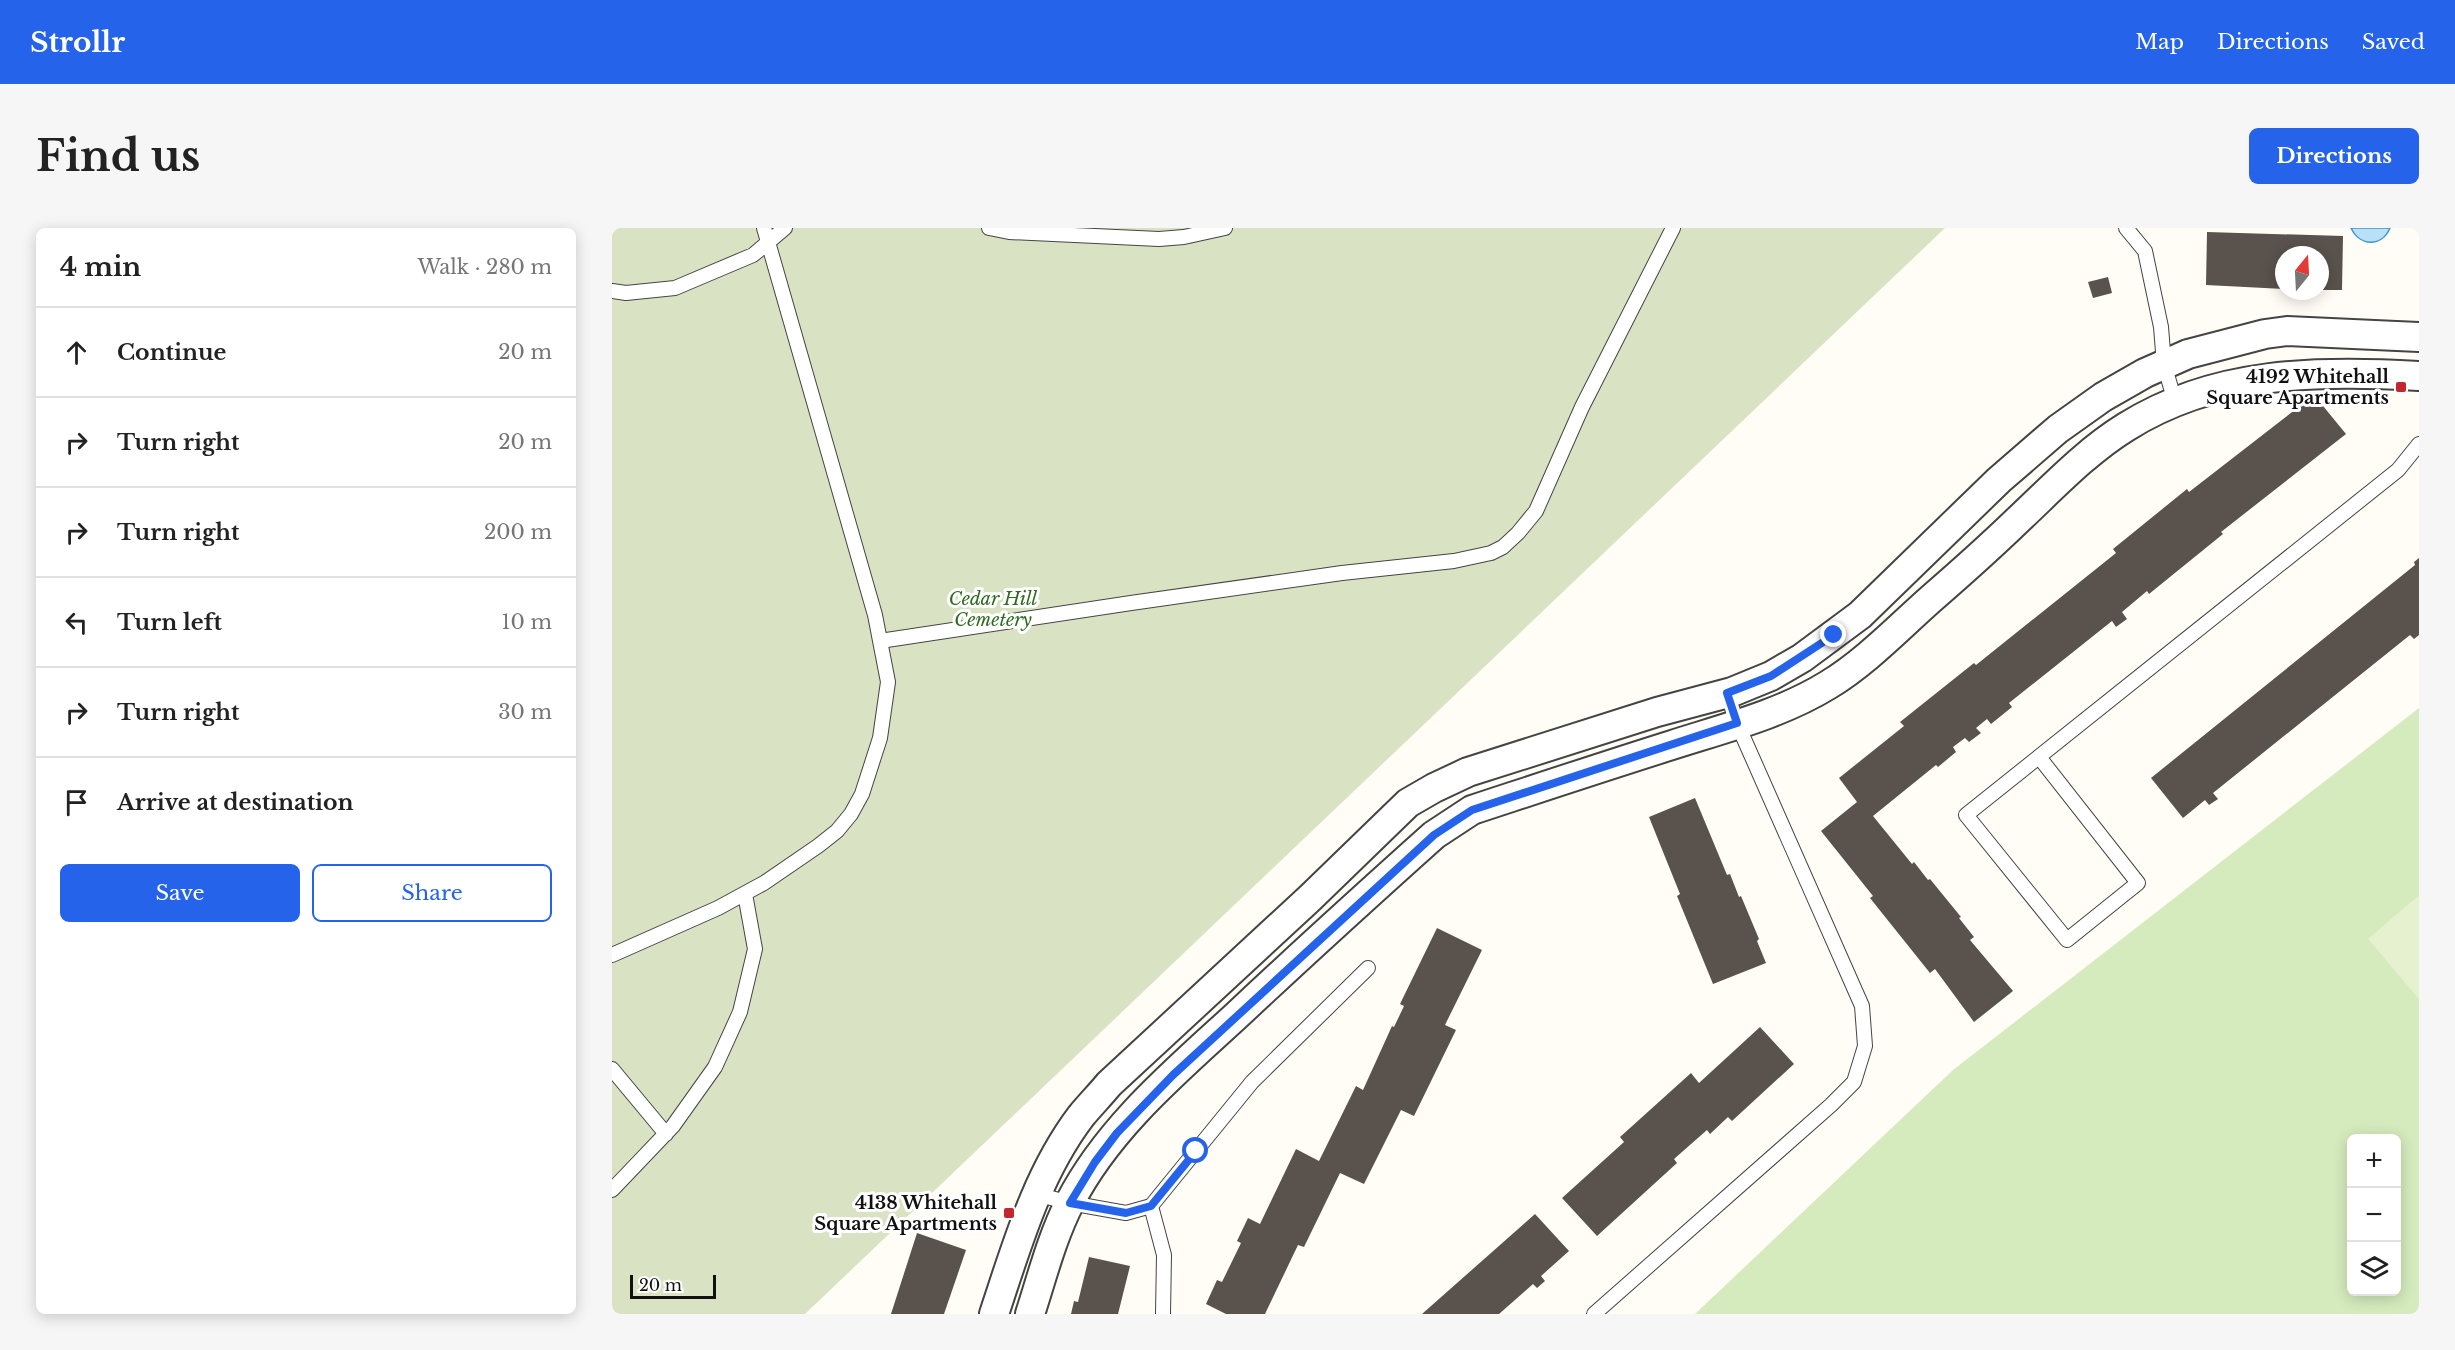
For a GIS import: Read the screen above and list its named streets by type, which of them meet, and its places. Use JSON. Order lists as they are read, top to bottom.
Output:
{
  "parks": ["Cedar Hill Cemetery"],
  "places": {
    "transit": ["4192 Whitehall Square Apartments", "4138 Whitehall Square Apartments"]
  },
  "scale_bar": "20 m",
  "north": "top",
  "page": {
    "header": "Strollr",
    "nav": ["Map", "Directions", "Saved"],
    "buttons": [
      "Directions",
      ["Save", "Share"]
    ],
    "title": "Find us",
    "heading": ["4 min", "Walk · 280 m"],
    "list": [
      ["Continue", "20 m"],
      ["Turn right", "20 m"],
      ["Turn right", "200 m"],
      ["Turn left", "10 m"],
      ["Turn right", "30 m"],
      "Arrive at destination"
    ],
    "map_buttons": ["+", "−"],
    "scale": "20 m"
  }
}
